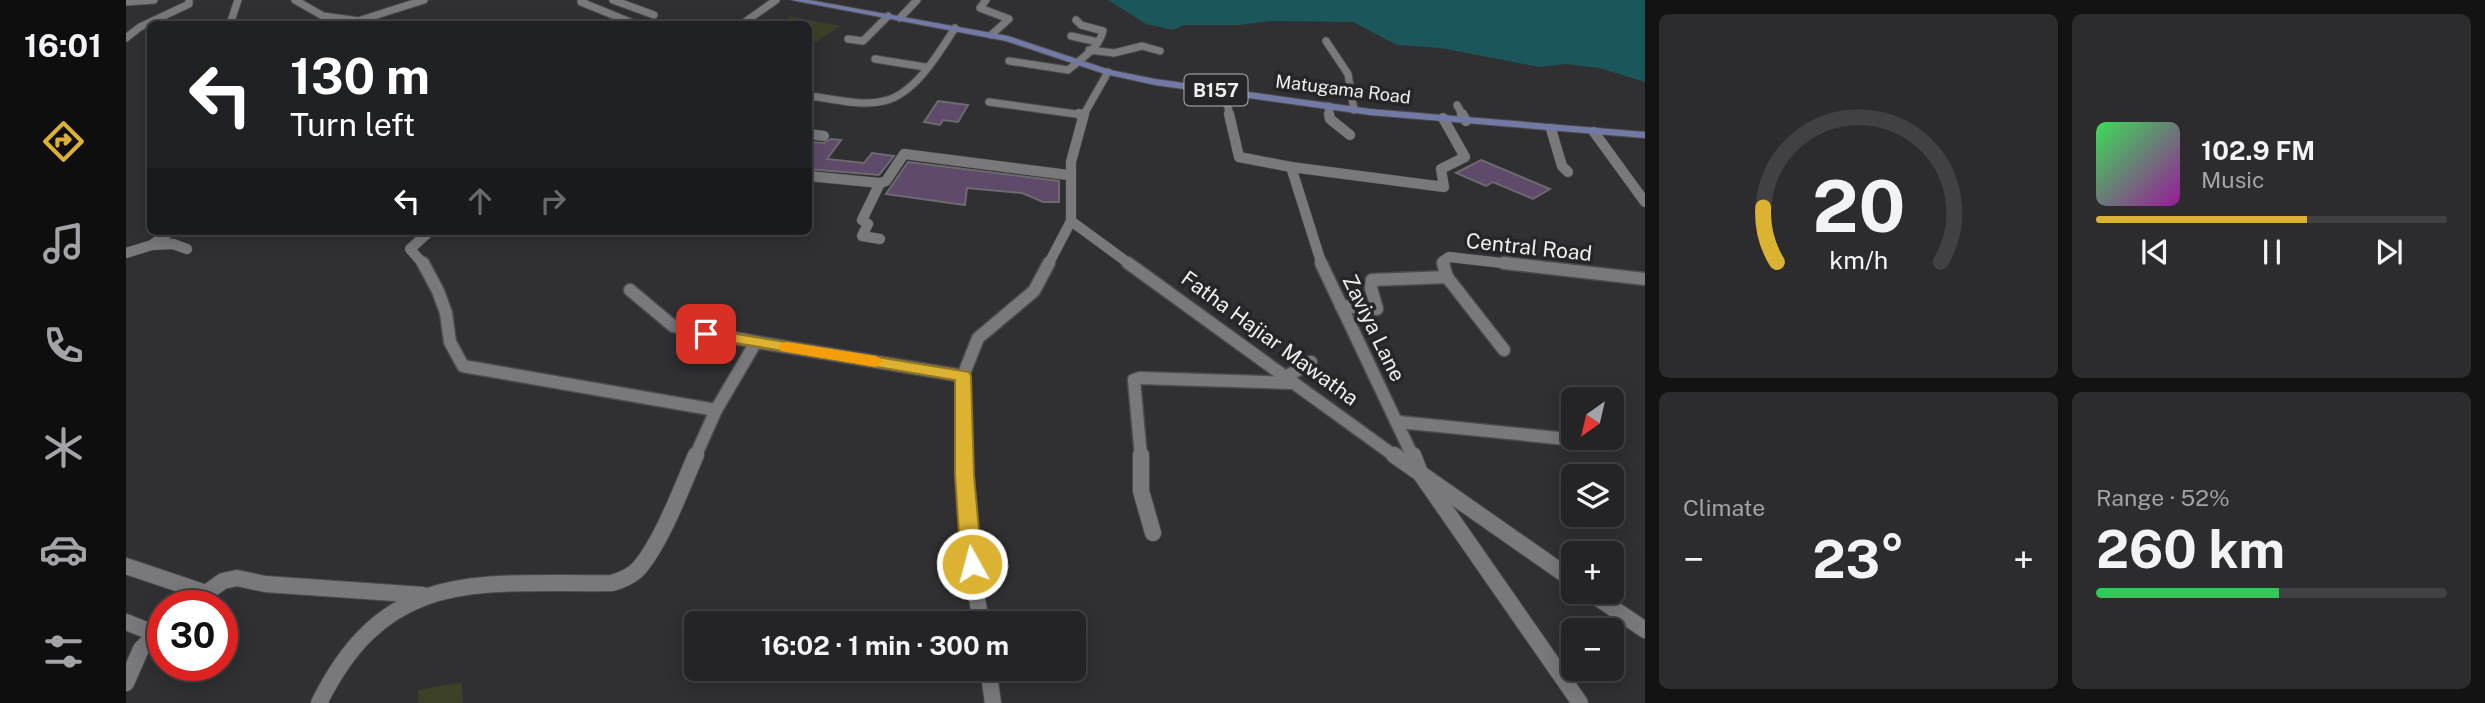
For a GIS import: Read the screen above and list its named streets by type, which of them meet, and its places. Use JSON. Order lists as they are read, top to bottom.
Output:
{
  "streets": {
    "main road": ["Matugama Road", "B157"],
    "street": ["Central Road", "Zaviya Lane", "Fatha Hajiar Mawatha"]
  },
  "crossings": [
    ["Central Road", "Zaviya Lane"],
    ["Zaviya Lane", "Fatha Hajiar Mawatha"]
  ],
  "north": "bottom left",
  "page": {
    "tabs": "16:01",
    "turn": ["130 m", "Turn left"],
    "song": ["102.9 FM", "Music"],
    "map_buttons": ["+", "−"],
    "tile": [
      "Climate",
      ["Range · 52%", "260 km"]
    ],
    "heat": ["−", "23°", "+"],
    "limit": "30",
    "trip": "16:02 · 1 min · 300 m",
    "gauge": ["20", "km/h"]
  }
}
